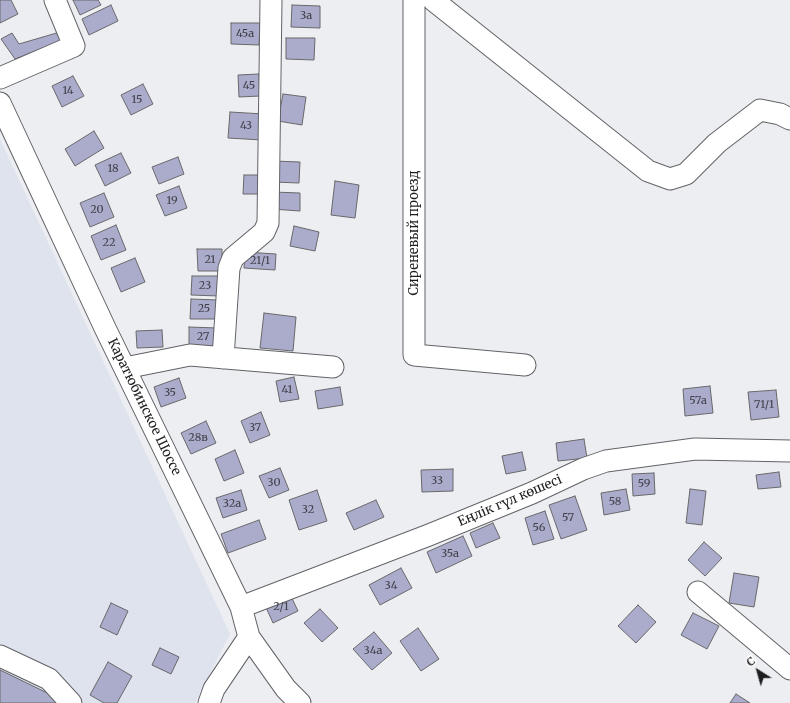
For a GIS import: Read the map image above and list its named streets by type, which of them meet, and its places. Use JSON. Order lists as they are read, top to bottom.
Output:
{
  "streets": {
    "street": ["Сиреневый проезд", "Каратюбинское Шоссе", "Еңлік гүл көшесі"]
  },
  "crossings": [
    ["Каратюбинское Шоссе", "Еңлік гүл көшесі"]
  ],
  "house_numbers": [
    "3а",
    "45а",
    "45",
    "14",
    "15",
    "43",
    "18",
    "19",
    "20",
    "22",
    "21",
    "21/1",
    "23",
    "25",
    "27",
    "41",
    "35",
    "57а",
    "71/1",
    "37",
    "28в",
    "33",
    "30",
    "59",
    "58",
    "32а",
    "32",
    "57",
    "56",
    "35а",
    "34",
    "2/1",
    "34а"
  ],
  "north": "top left"
}
